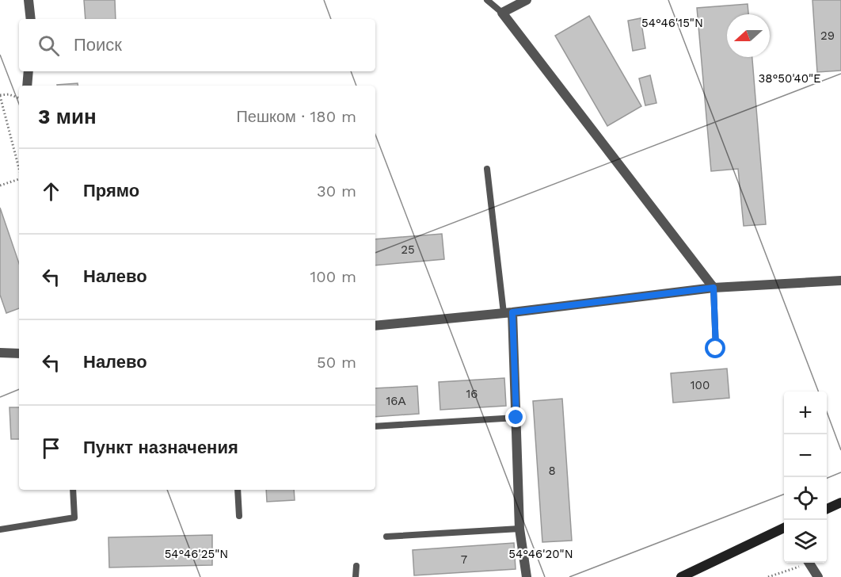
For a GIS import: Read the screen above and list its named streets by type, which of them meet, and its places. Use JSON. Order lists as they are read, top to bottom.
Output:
{
  "house_numbers": [
    "29",
    "25",
    "100",
    "16",
    "16А",
    "8",
    "7"
  ],
  "north": "left",
  "page": {
    "search": "Поиск",
    "heading": ["3 мин", "Пешком · 180 m"],
    "list": [
      ["Прямо", "30 m"],
      ["Налево", "100 m"],
      ["Налево", "50 m"],
      "Пункт назначения"
    ],
    "map_buttons": ["+", "−"]
  },
  "coordinates": [
    "54°46'15\"N",
    "38°50'40\"E",
    "54°46'25\"N",
    "54°46'20\"N"
  ]
}
